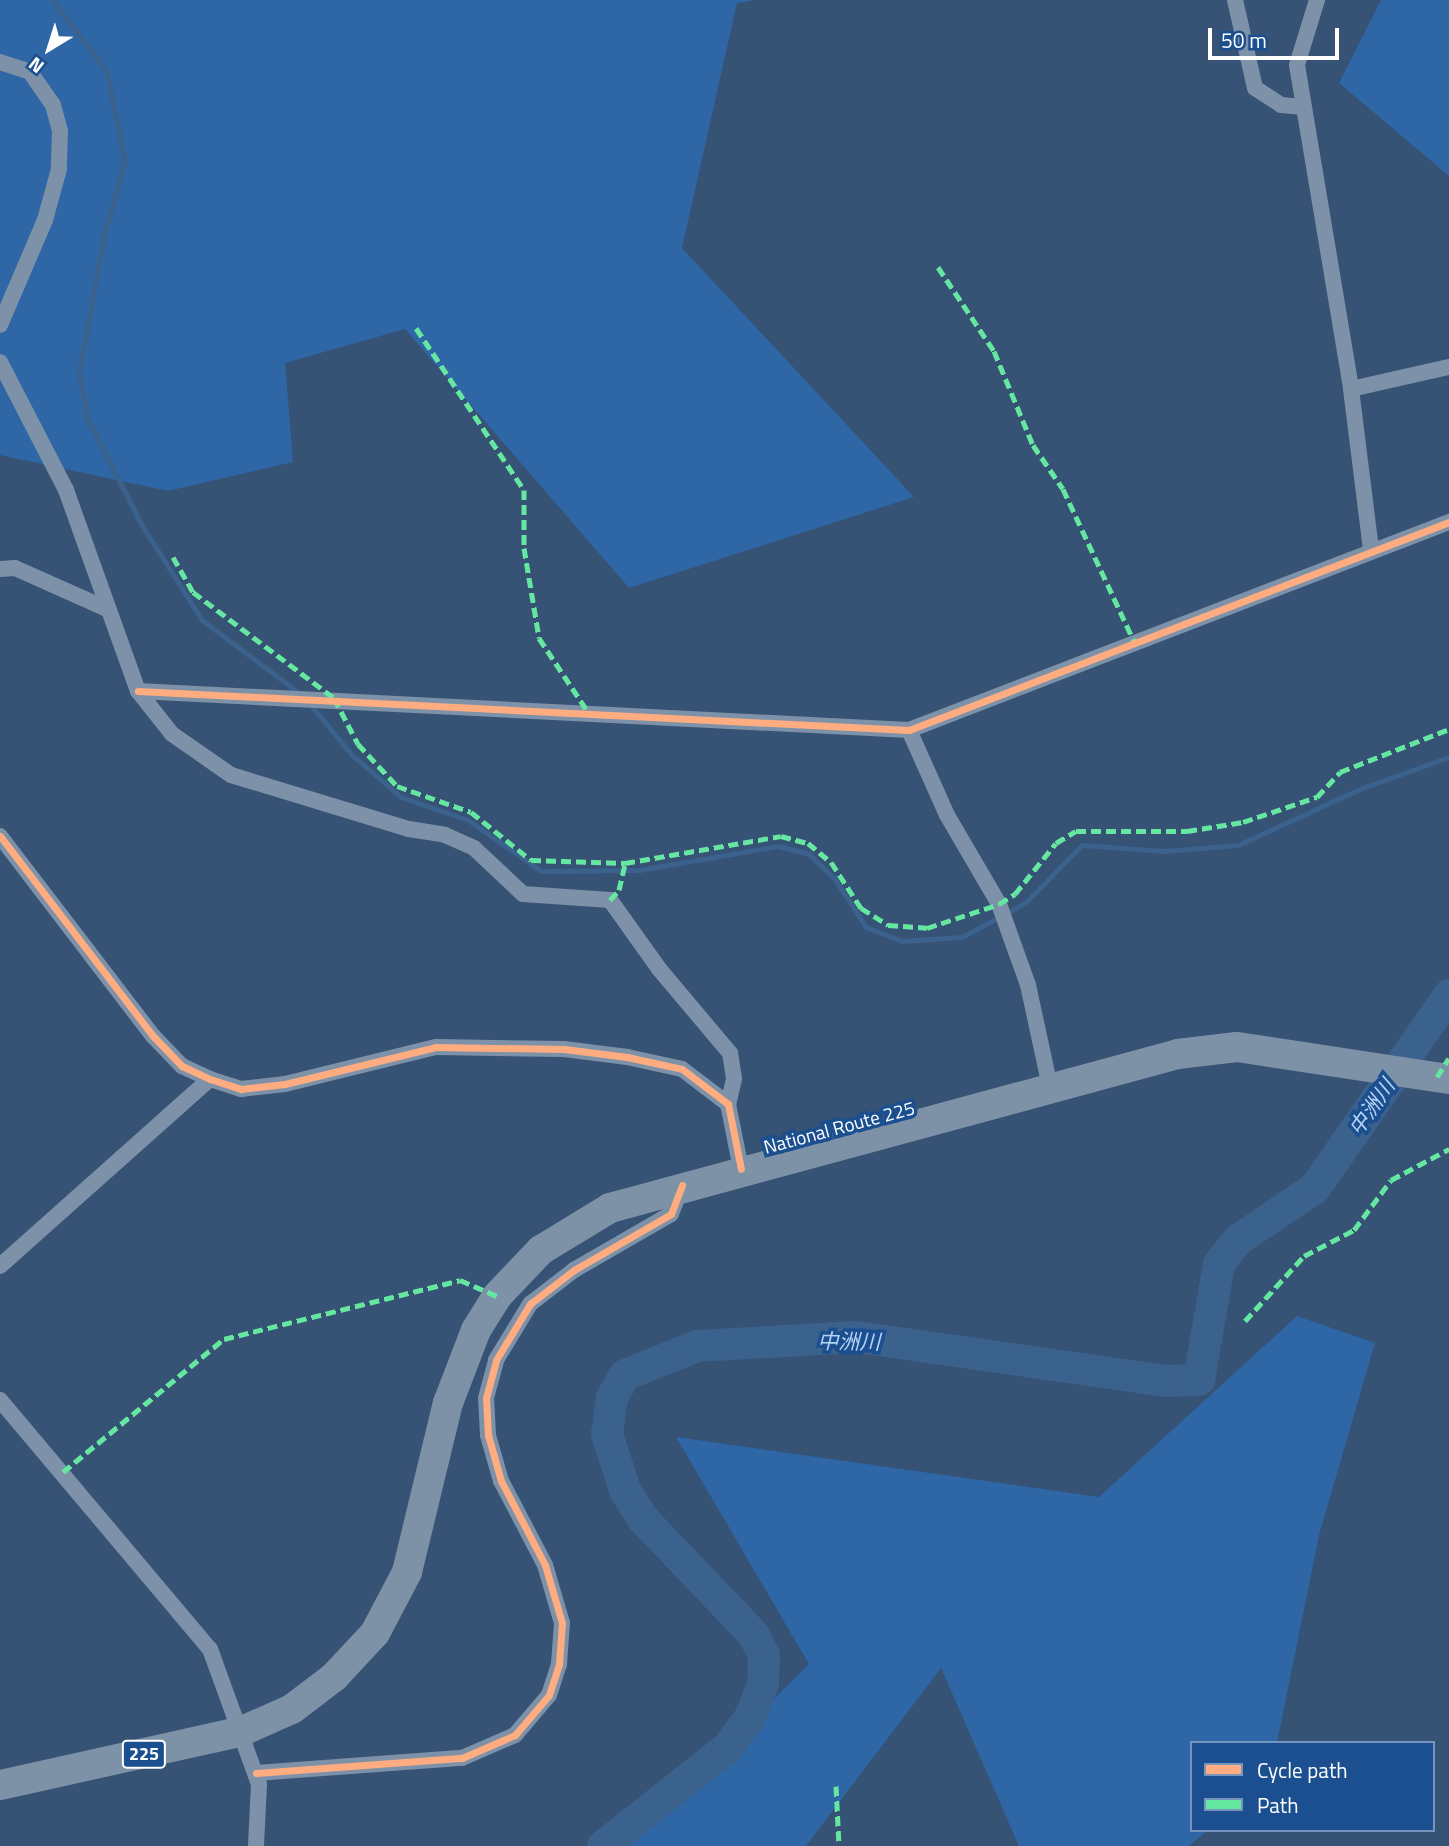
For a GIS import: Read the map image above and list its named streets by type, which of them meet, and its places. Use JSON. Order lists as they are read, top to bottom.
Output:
{
  "streets": {
    "highway": ["National Route 225", "225"]
  },
  "water": ["中洲川"],
  "legend": ["Cycle path", "Path"],
  "scale_bar": "50 m",
  "north": "bottom left"
}
